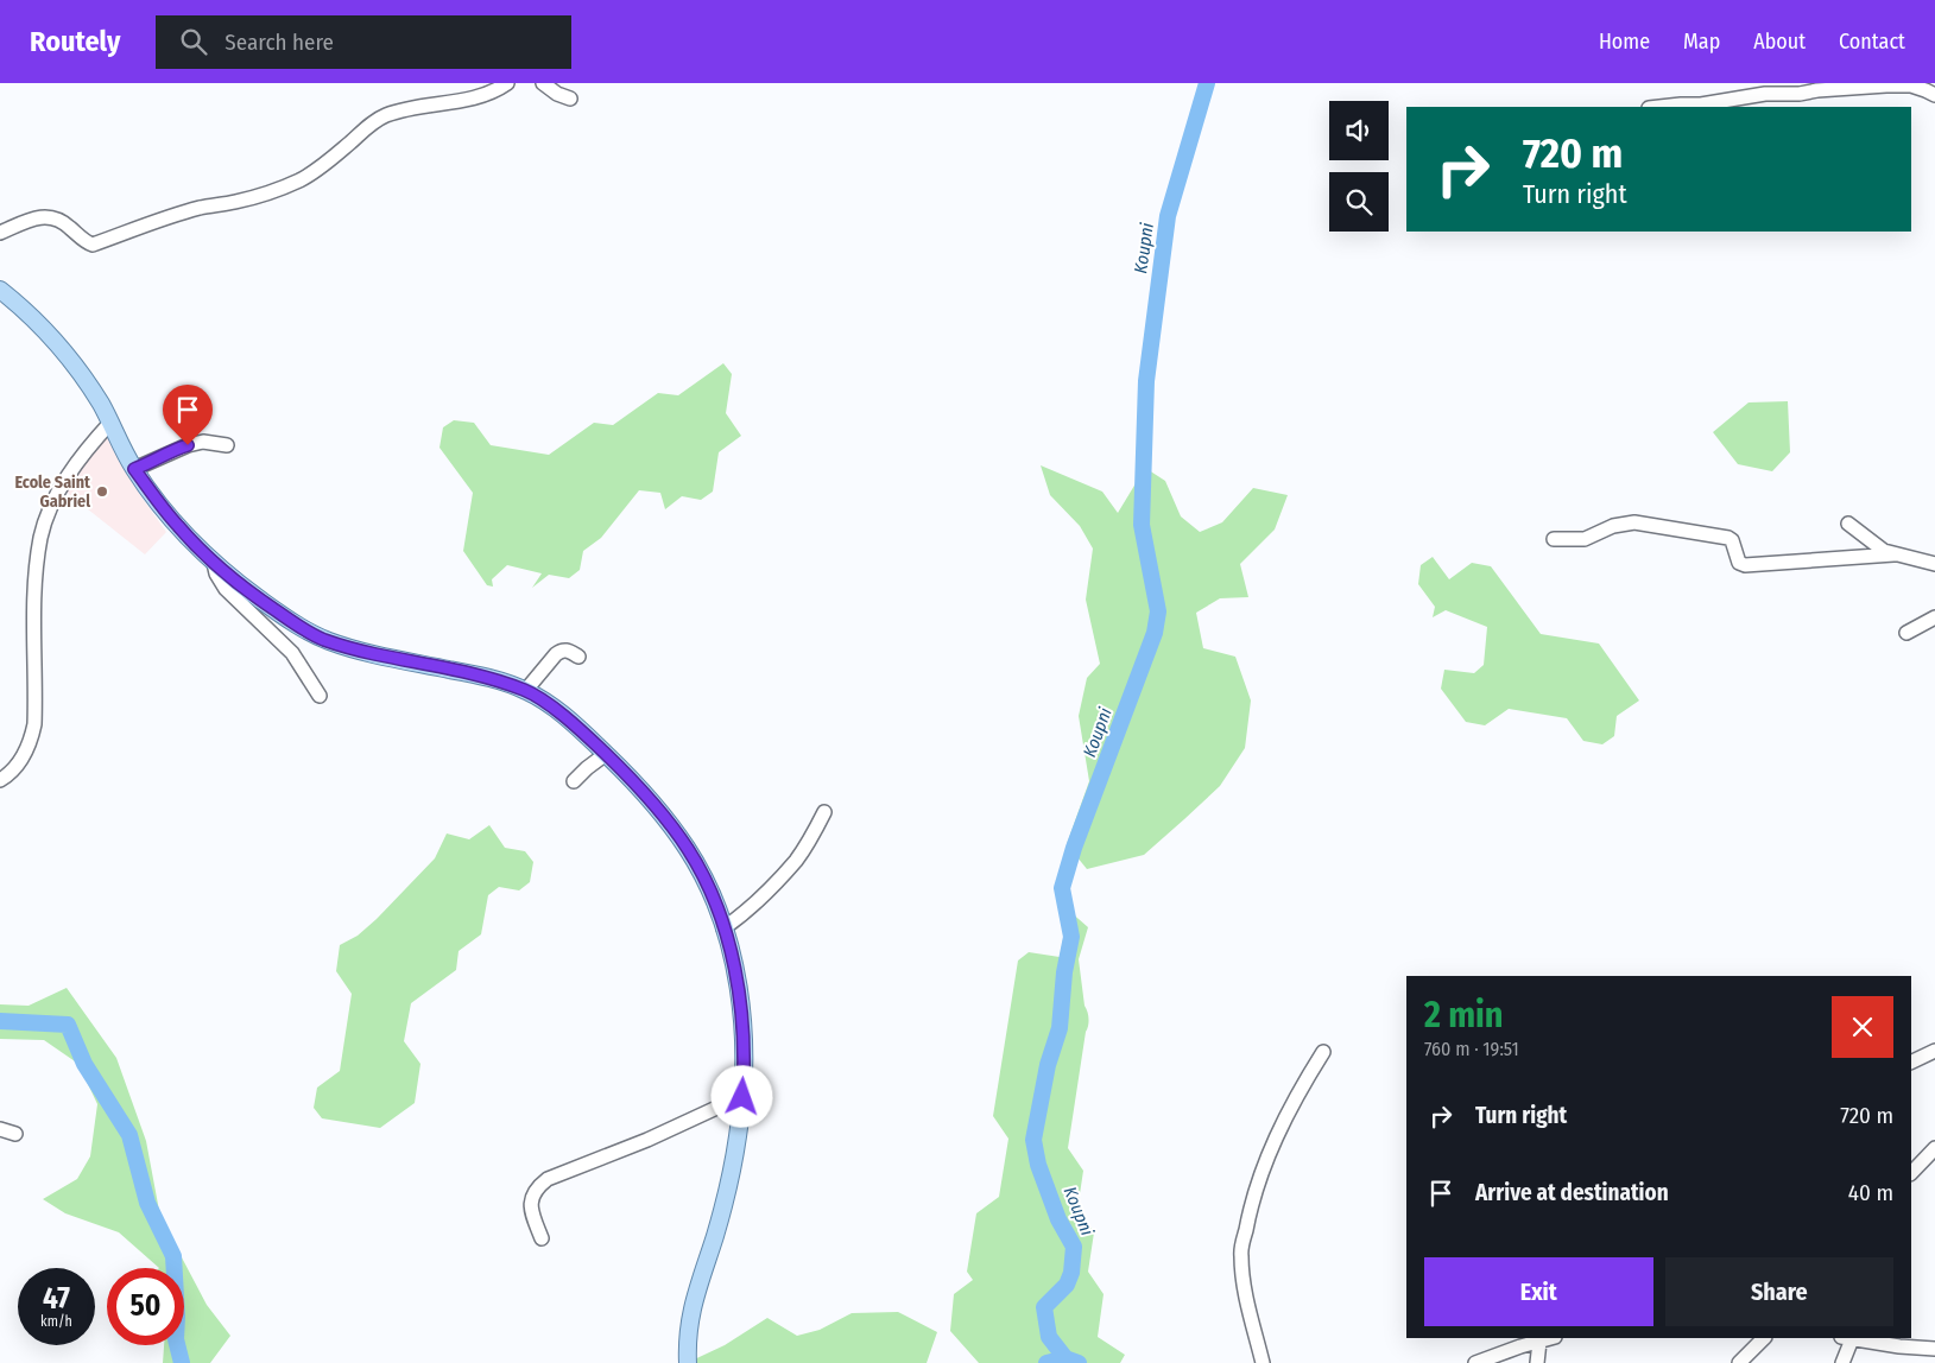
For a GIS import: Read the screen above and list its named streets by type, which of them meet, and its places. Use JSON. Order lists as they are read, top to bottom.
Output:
{
  "water": ["Koupni"],
  "places": ["Ecole Saint Gabriel"],
  "page": {
    "header": "Routely",
    "search": "Search here",
    "nav": [
      "Home",
      "Map",
      "About",
      "Contact"
    ],
    "turn": ["720 m", "Turn right"],
    "heading": ["2 min", "760 m · 19:51"],
    "list": [
      {
        "name": "Turn right",
        "value": "720 m"
      },
      {
        "name": "Arrive at destination",
        "value": "40 m"
      }
    ],
    "buttons": ["Exit", "Share"],
    "speed": "47 km/h",
    "limit": "50"
  }
}
